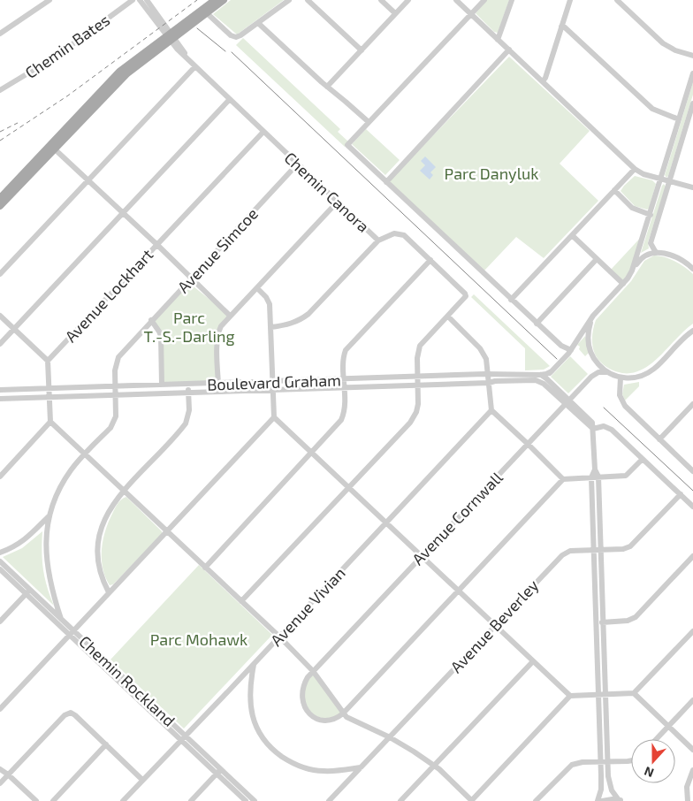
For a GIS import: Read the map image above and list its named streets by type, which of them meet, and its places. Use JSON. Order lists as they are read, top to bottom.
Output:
{
  "streets": {
    "street": [
      "Chemin Bates",
      "Chemin Canora",
      "Avenue Simcoe",
      "Avenue Lockhart",
      "Boulevard Graham",
      "Avenue Cornwall",
      "Avenue Vivian",
      "Avenue Beverley",
      "Chemin Rockland"
    ]
  },
  "crossings": [
    ["Chemin Canora", "Avenue Simcoe"],
    ["Chemin Canora", "Avenue Lockhart"],
    ["Avenue Simcoe", "Boulevard Graham"],
    ["Avenue Simcoe", "Chemin Rockland"],
    ["Avenue Vivian", "Chemin Rockland"]
  ],
  "parks": ["Parc Danyluk", "Parc T.-S.-Darling", "Parc Mohawk"],
  "north": "bottom"
}
